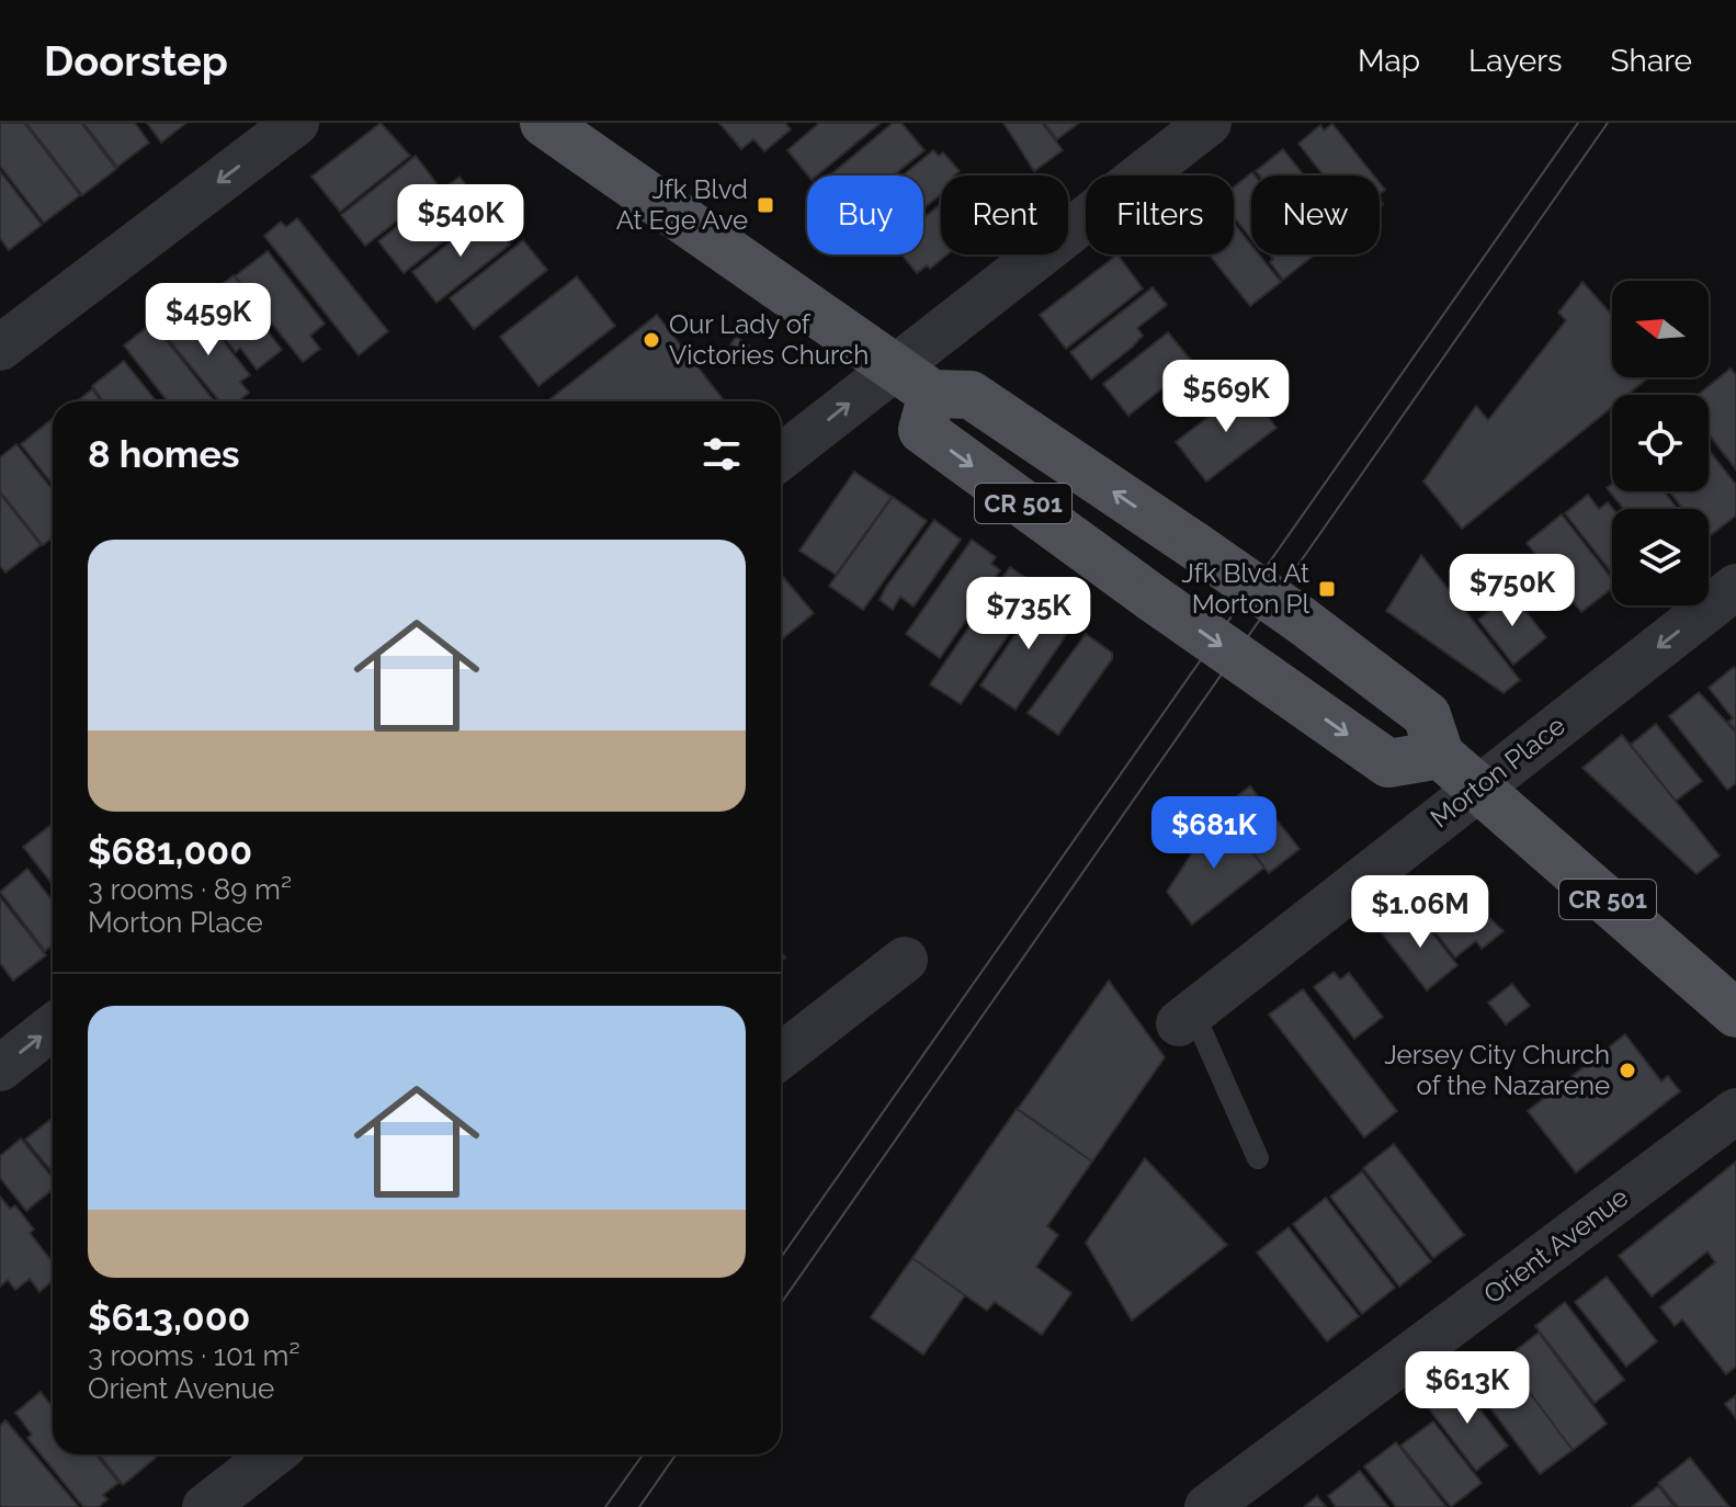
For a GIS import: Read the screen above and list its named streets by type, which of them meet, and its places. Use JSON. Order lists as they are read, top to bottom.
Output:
{
  "streets": {
    "main road": ["CR 501"],
    "street": ["Morton Place", "Orient Avenue"]
  },
  "crossings": [
    ["CR 501", "Morton Place"]
  ],
  "one_way": ["Morton Place"],
  "places": {
    "transit": ["Jfk Blvd At Ege Ave", "Jfk Blvd At Morton Pl"],
    "other": ["Our Lady of Victories Church", "Jersey City Church of the Nazarene"]
  },
  "north": "left",
  "page": {
    "header": "Doorstep",
    "nav": ["Map", "Layers", "Share"],
    "chip": [
      "Buy",
      "Rent",
      "Filters",
      "New"
    ],
    "price": [
      "$540K",
      "$459K",
      "$569K",
      "$750K",
      "$735K",
      "$681K",
      "$1.06M",
      "$613K"
    ],
    "heading": "8 homes",
    "list": [
      {
        "name": "$681,000",
        "note": "3 rooms · 89 m² · Morton Place"
      },
      {
        "name": "$613,000",
        "note": "3 rooms · 101 m² · Orient Avenue"
      }
    ]
  }
}
